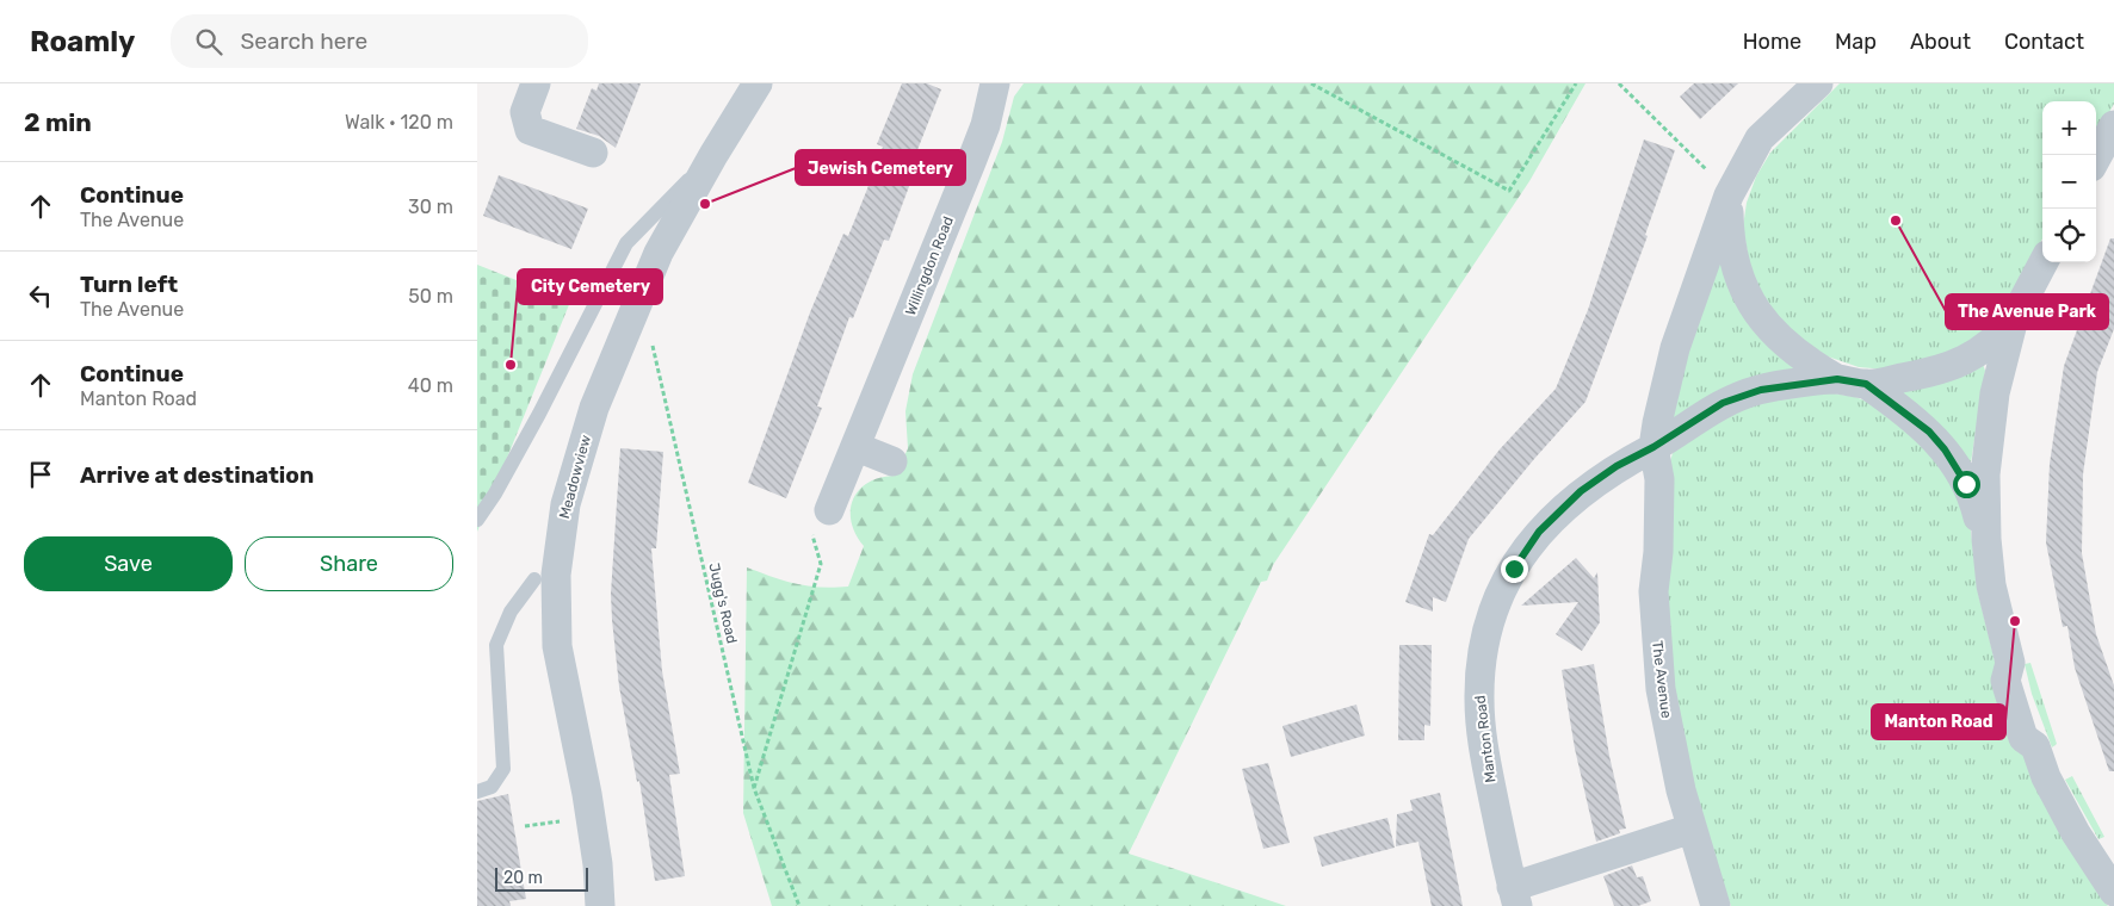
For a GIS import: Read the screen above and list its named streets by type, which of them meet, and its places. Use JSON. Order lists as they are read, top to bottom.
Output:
{
  "streets": {
    "street": [
      "Willingdon Road",
      "Meadowview",
      "The Avenue",
      "Manton Road"
    ],
    "path": ["Jugg's Road"]
  },
  "crossings": [
    ["Meadowview", "Jugg's Road"],
    ["The Avenue", "Manton Road"]
  ],
  "places": [
    "Jewish Cemetery",
    "The Avenue Park",
    "City Cemetery",
    "Manton Road"
  ],
  "scale_bar": "20 m",
  "page": {
    "header": "Roamly",
    "search": "Search here",
    "nav": [
      "Home",
      "Map",
      "About",
      "Contact"
    ],
    "heading": ["2 min", "Walk · 120 m"],
    "map_buttons": ["+", "−"],
    "list": [
      ["Continue", "The Avenue", "30 m"],
      ["Turn left", "The Avenue", "50 m"],
      ["Continue", "Manton Road", "40 m"],
      "Arrive at destination"
    ],
    "buttons": ["Save", "Share"],
    "scale": "20 m"
  }
}
